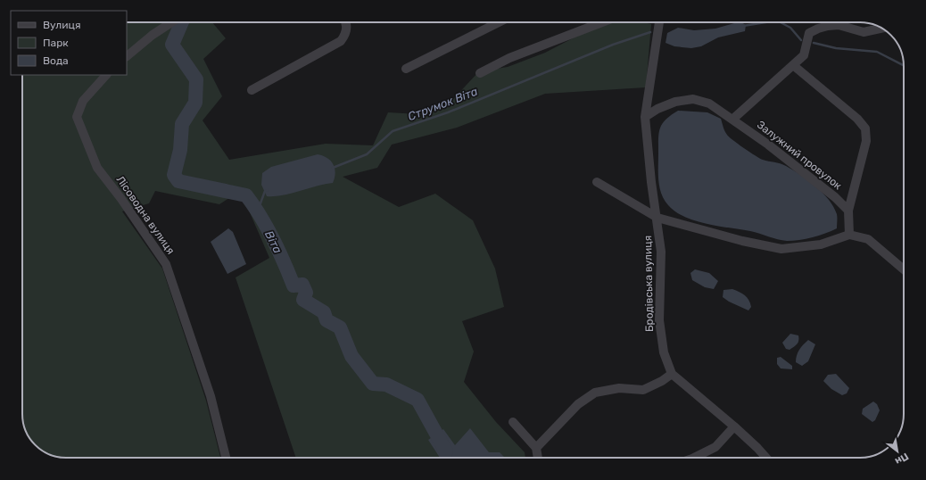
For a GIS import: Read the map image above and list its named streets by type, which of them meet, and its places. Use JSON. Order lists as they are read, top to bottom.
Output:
{
  "streets": {
    "street": ["Залужний провулок", "Лісоводна вулиця", "Бродівська вулиця"]
  },
  "crossings": [
    ["Залужний провулок", "Бродівська вулиця"]
  ],
  "water": ["Струмок Віта", "Віта"],
  "legend": ["Вулиця", "Парк", "Вода"],
  "north": "bottom right"
}
